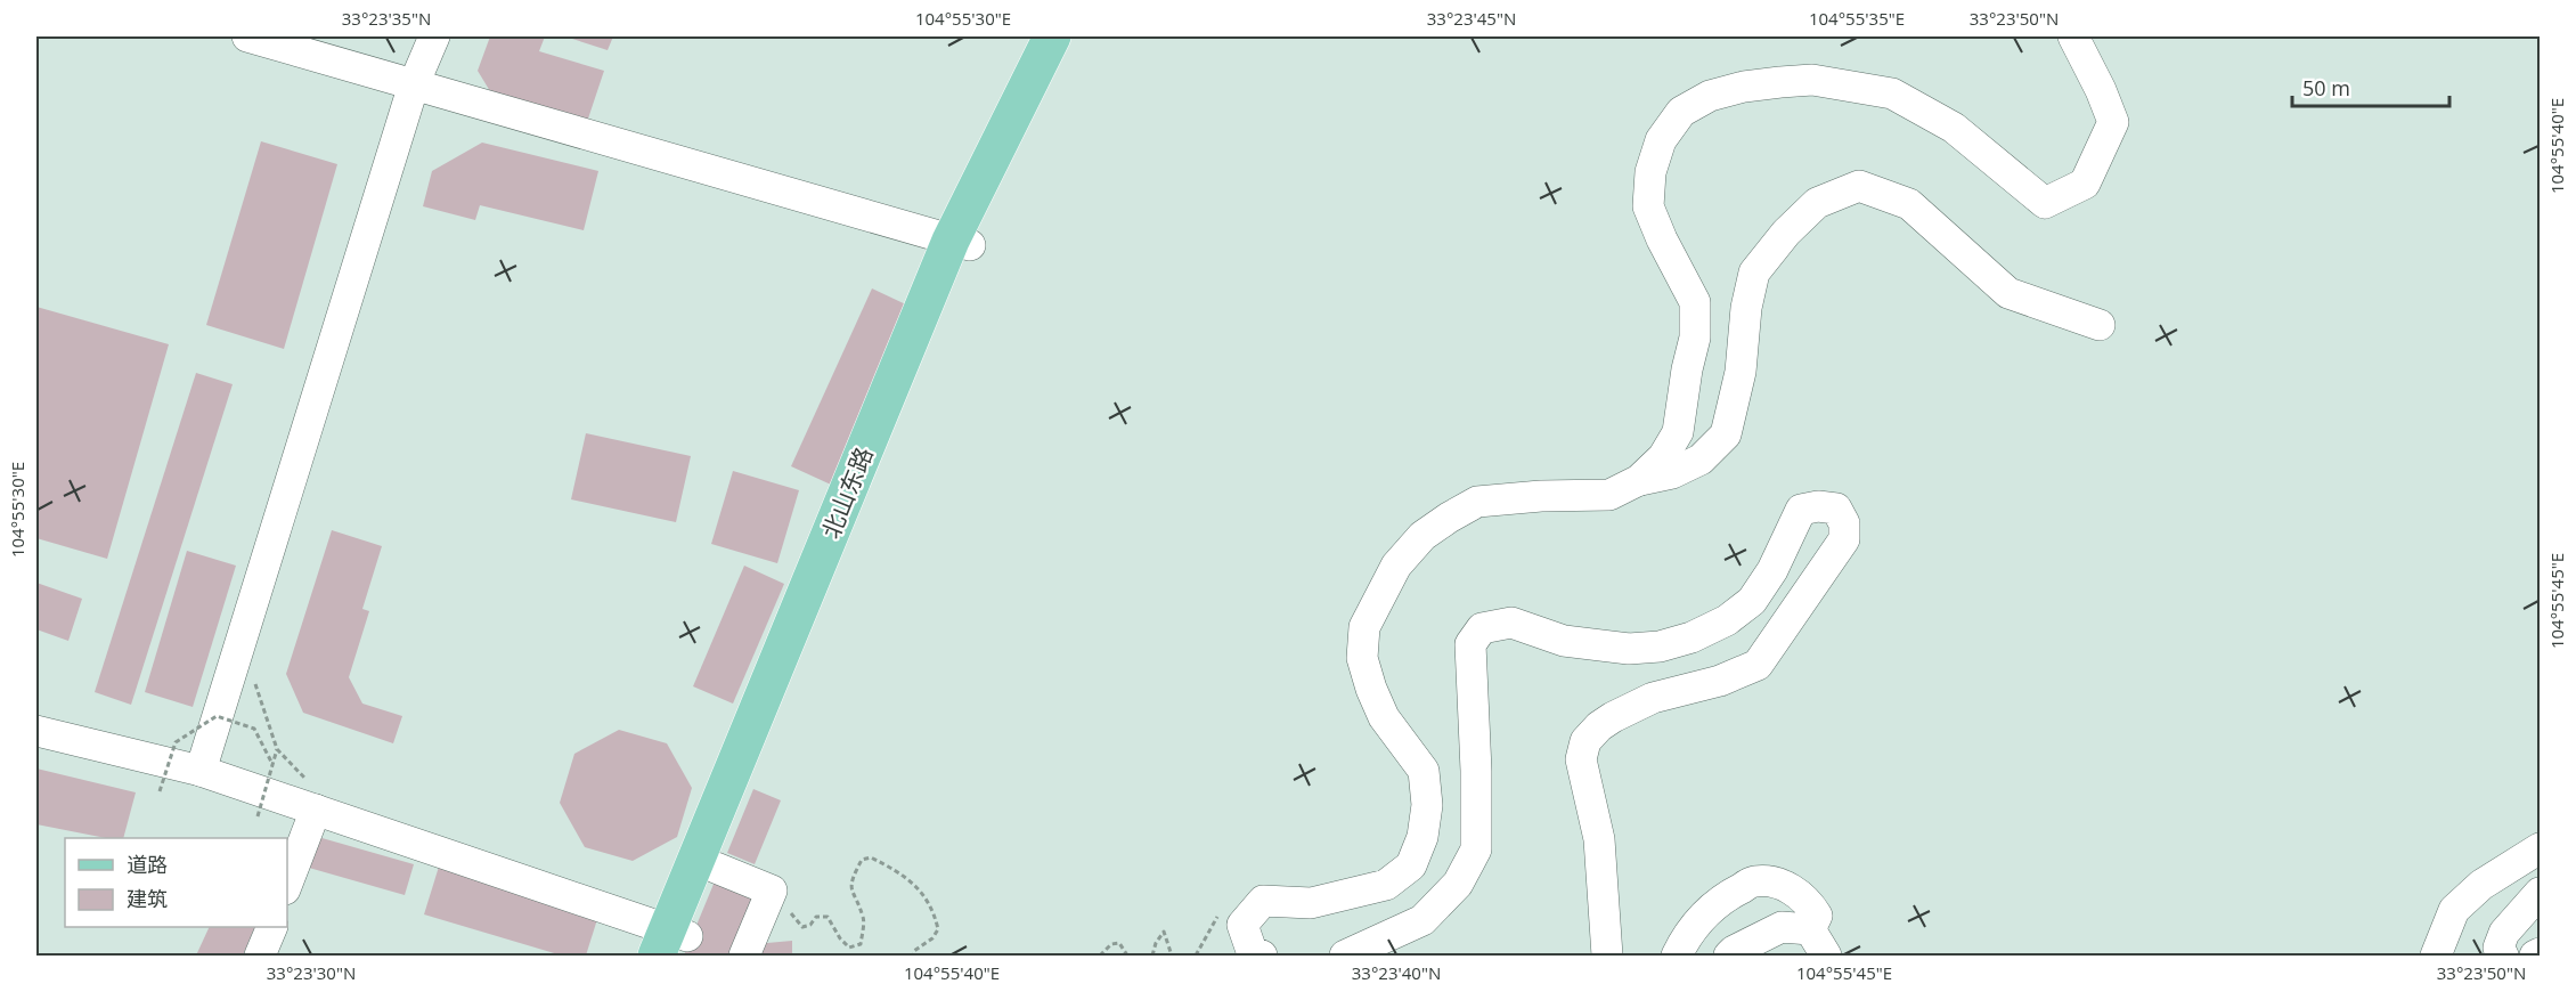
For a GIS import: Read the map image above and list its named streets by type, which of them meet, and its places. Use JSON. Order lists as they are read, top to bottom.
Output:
{
  "streets": {
    "main road": ["北山东路"]
  },
  "legend": ["道路", "建筑"],
  "scale_bar": "50 m",
  "coordinates": [
    "33°23'35\"N",
    "104°55'30\"E",
    "33°23'45\"N",
    "104°55'35\"E",
    "33°23'50\"N",
    "104°55'40\"E",
    "104°55'45\"E",
    "33°23'30\"N",
    "33°23'40\"N"
  ]
}
